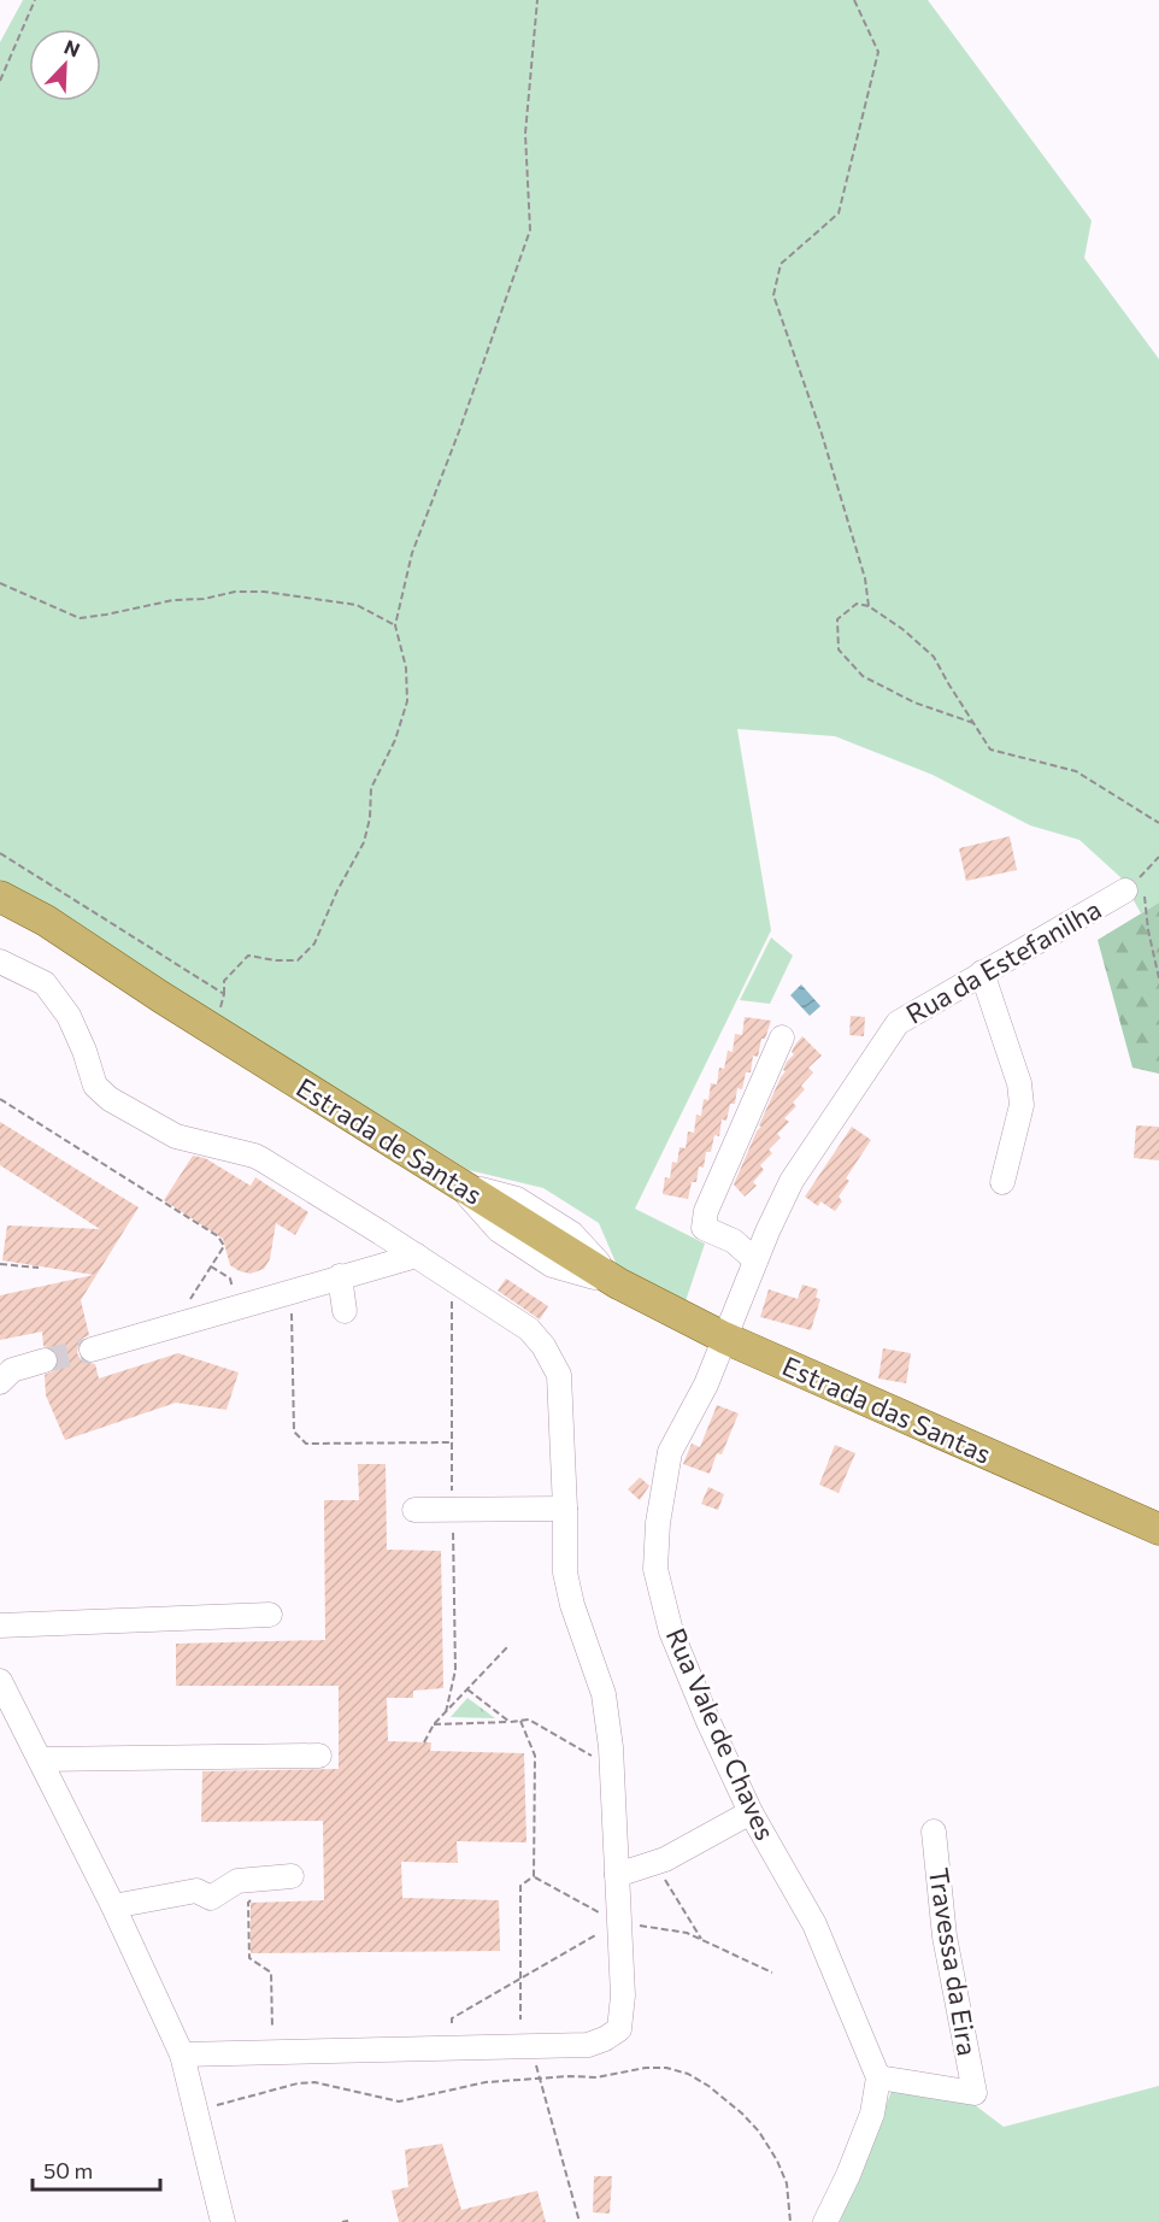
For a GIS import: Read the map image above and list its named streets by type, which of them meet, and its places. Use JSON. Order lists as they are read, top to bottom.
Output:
{
  "streets": {
    "main road": ["Estrada de Santas", "Estrada das Santas"],
    "street": ["Rua da Estefanilha", "Rua Vale de Chaves", "Travessa da Eira"]
  },
  "crossings": [
    ["Rua da Estefanilha", "Estrada das Santas"],
    ["Rua da Estefanilha", "Rua Vale de Chaves"],
    ["Estrada de Santas", "Estrada das Santas"],
    ["Estrada das Santas", "Rua Vale de Chaves"],
    ["Rua Vale de Chaves", "Travessa da Eira"]
  ],
  "scale_bar": "50 m",
  "north": "top right"
}
